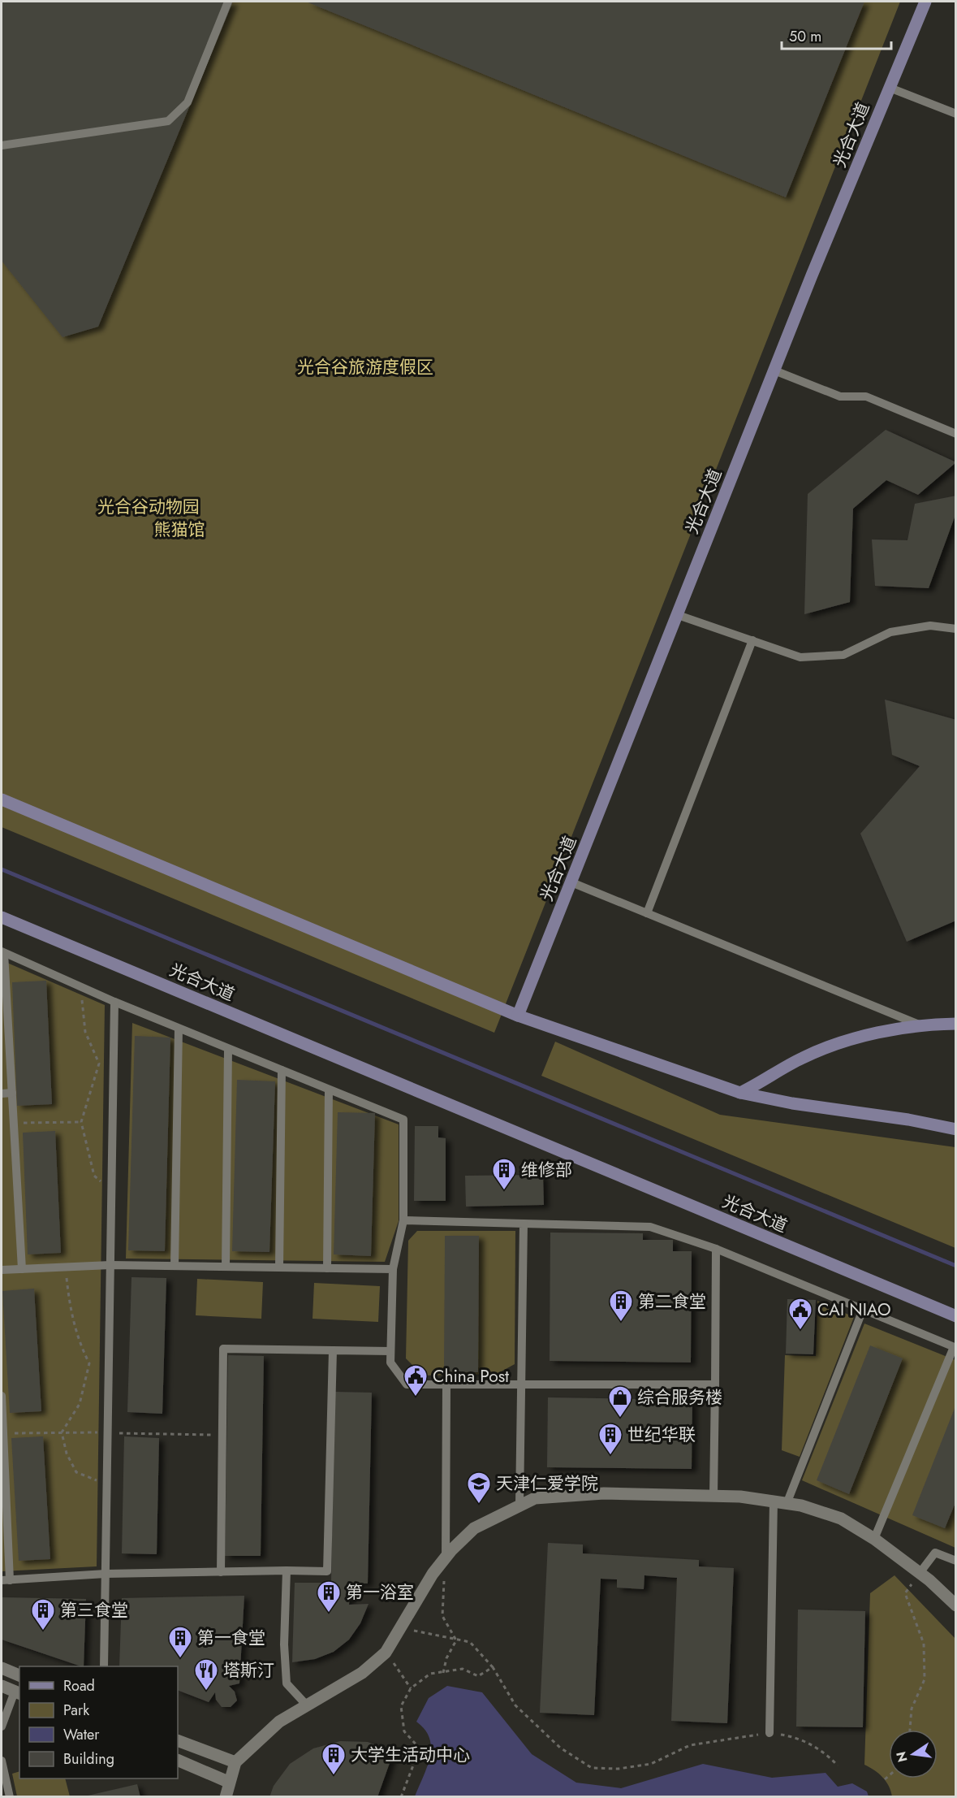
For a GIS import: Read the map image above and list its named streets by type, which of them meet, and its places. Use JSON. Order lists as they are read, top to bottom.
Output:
{
  "streets": {
    "street": ["光合大道"]
  },
  "parks": ["光合谷旅游度假区", "光合谷动物园", "熊猫馆"],
  "places": {
    "building": [
      "维修部",
      "第二食堂",
      "世纪华联",
      "第一浴室",
      "第三食堂",
      "第一食堂",
      "大学生活动中心"
    ],
    "public building": ["CAI NIAO", "China Post"],
    "shop": ["综合服务楼"],
    "school or university": ["天津仁爱学院"],
    "restaurant": ["塔斯汀"]
  },
  "legend": [
    "Road",
    "Park",
    "Water",
    "Building"
  ],
  "scale_bar": "50 m",
  "north": "left"
}
